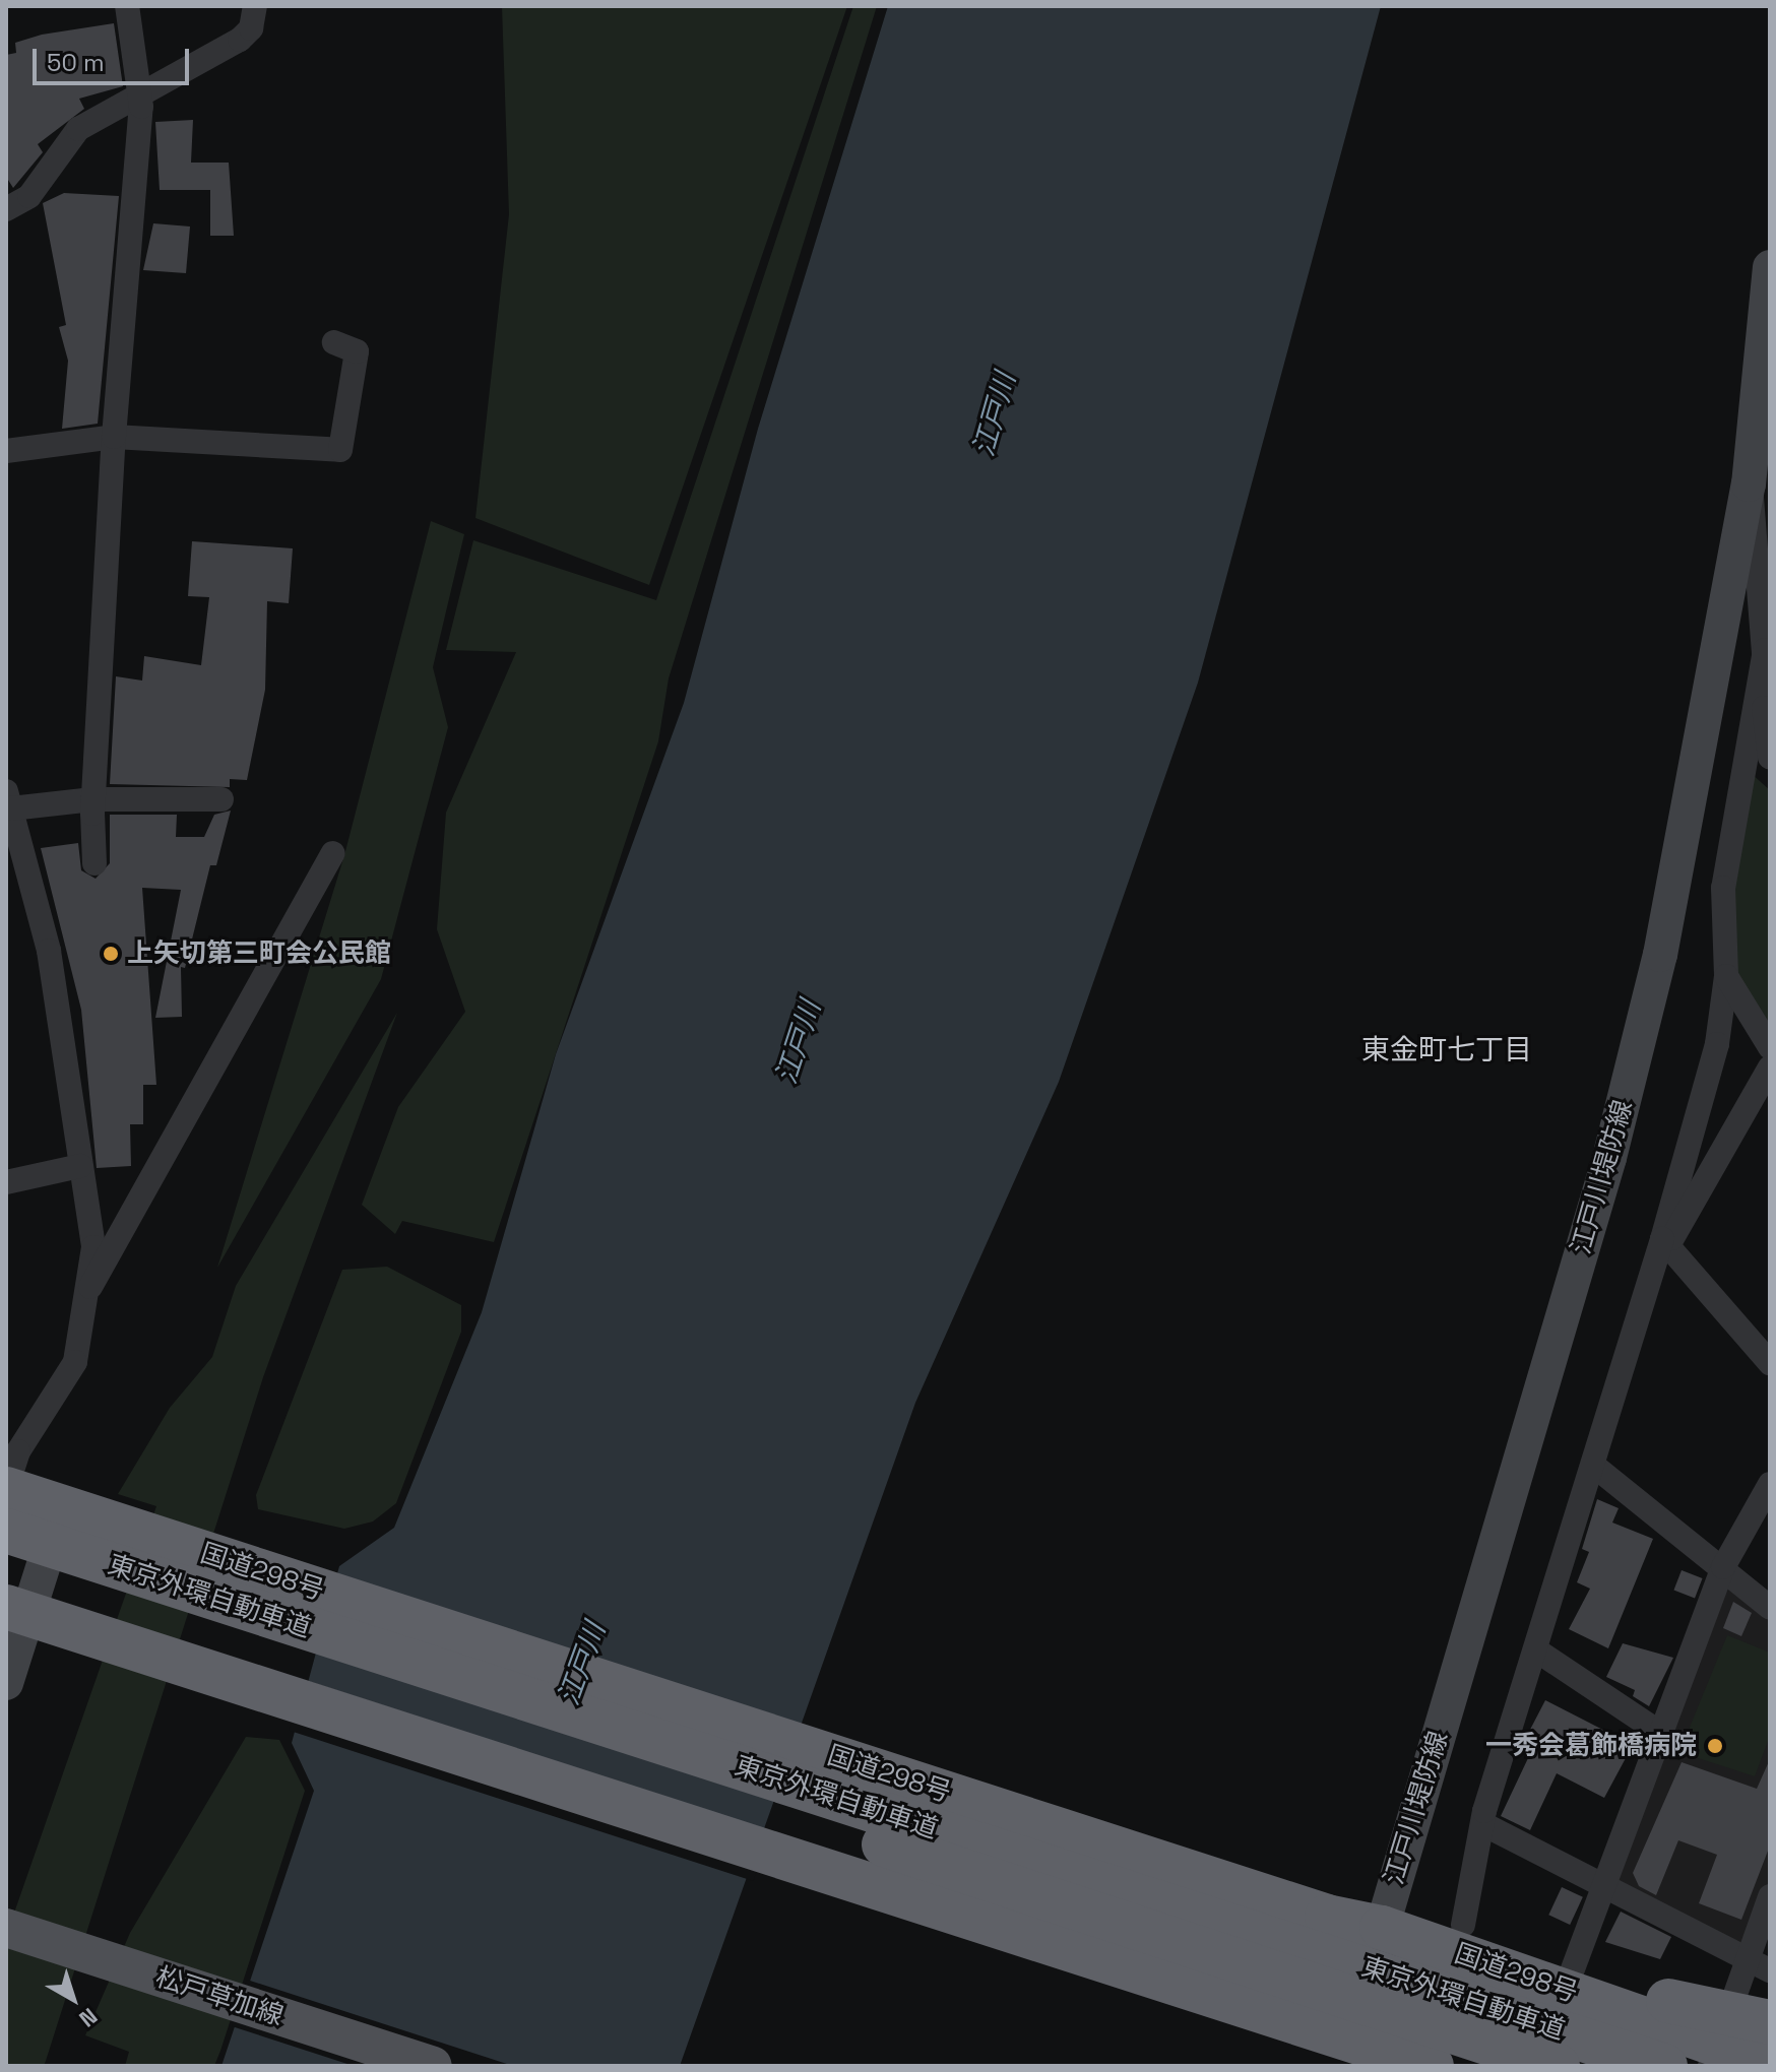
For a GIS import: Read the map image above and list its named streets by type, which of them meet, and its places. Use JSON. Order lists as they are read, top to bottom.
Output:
{
  "streets": {
    "highway": ["国道298号", "東京外環自動車道"],
    "main road": ["江戸川堤防線", "松戸草加線"]
  },
  "crossings": [
    ["江戸川堤防線", "国道298号"],
    ["国道298号", "東京外環自動車道"]
  ],
  "districts": ["東金町七丁目"],
  "water": ["江戸川"],
  "places": ["上矢切第三町会公民館", "一秀会葛飾橋病院"],
  "scale_bar": "50 m",
  "north": "bottom right"
}
